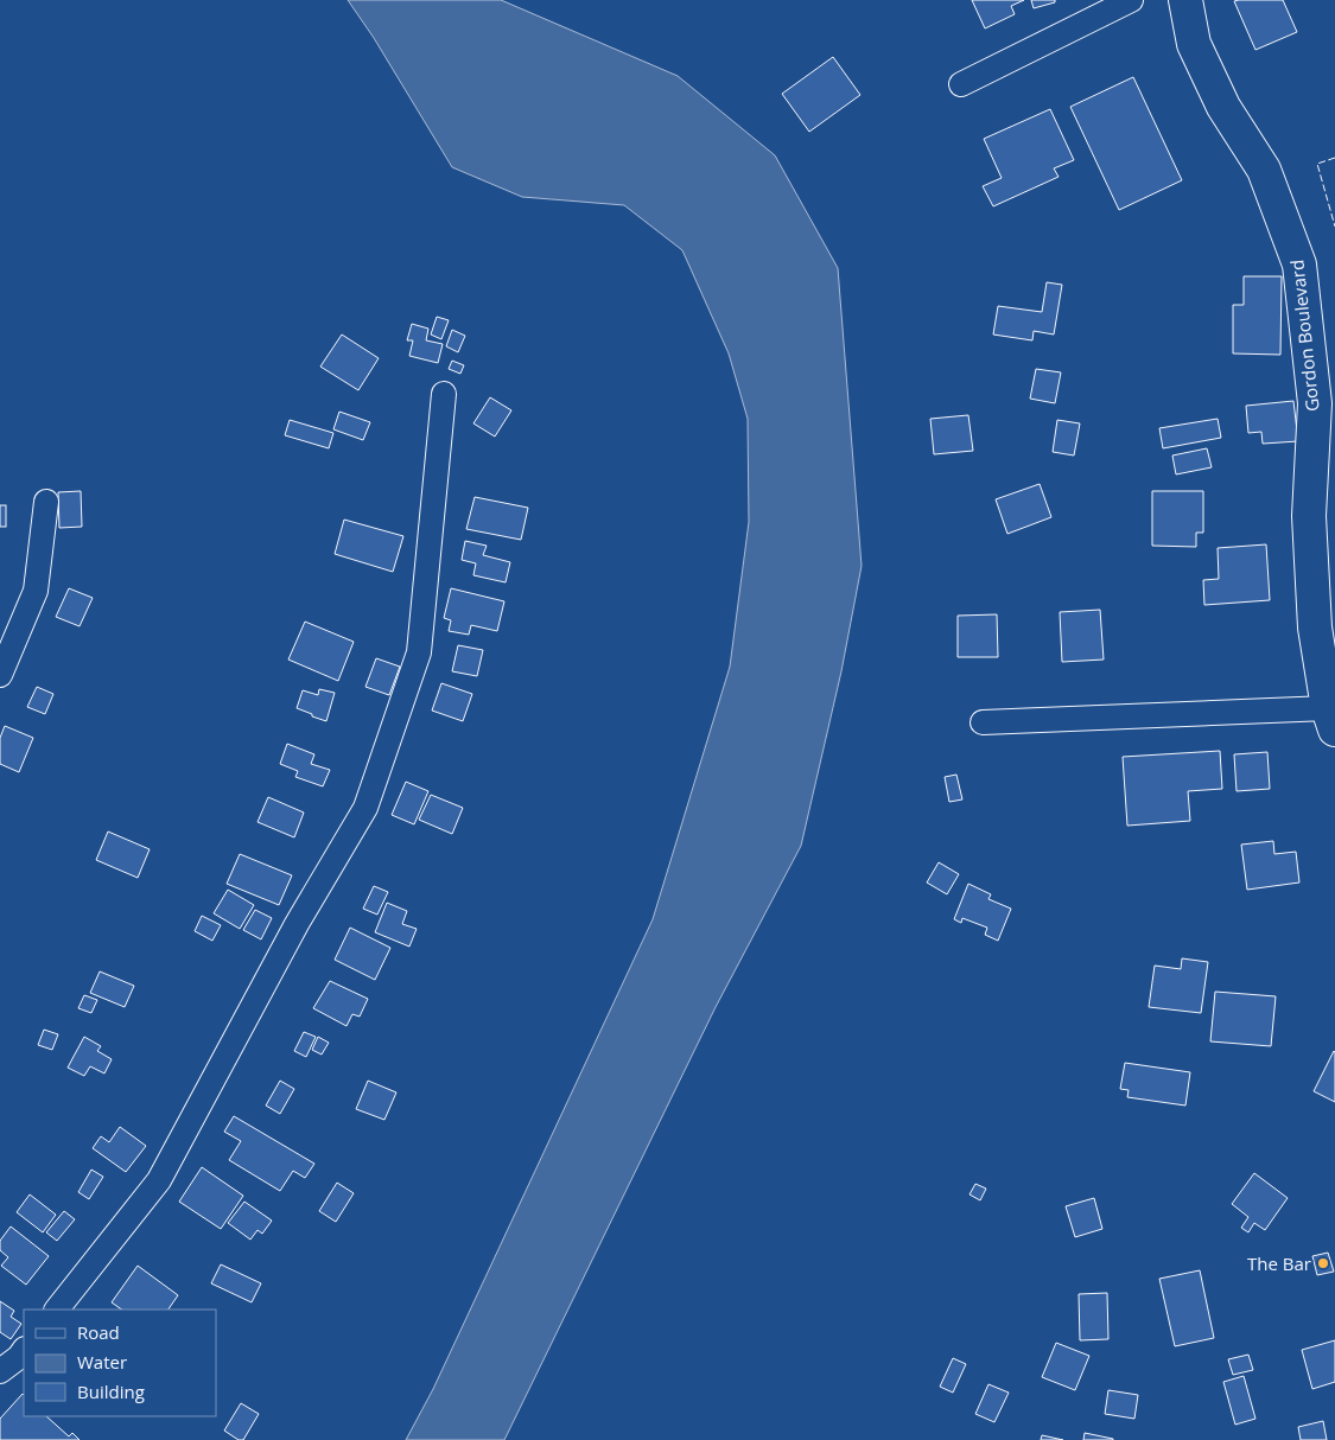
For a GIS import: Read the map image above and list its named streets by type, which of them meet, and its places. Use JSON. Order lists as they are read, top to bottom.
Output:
{
  "streets": {
    "street": ["Gordon Boulevard"]
  },
  "places": ["The Bar"],
  "legend": ["Road", "Water", "Building"]
}
